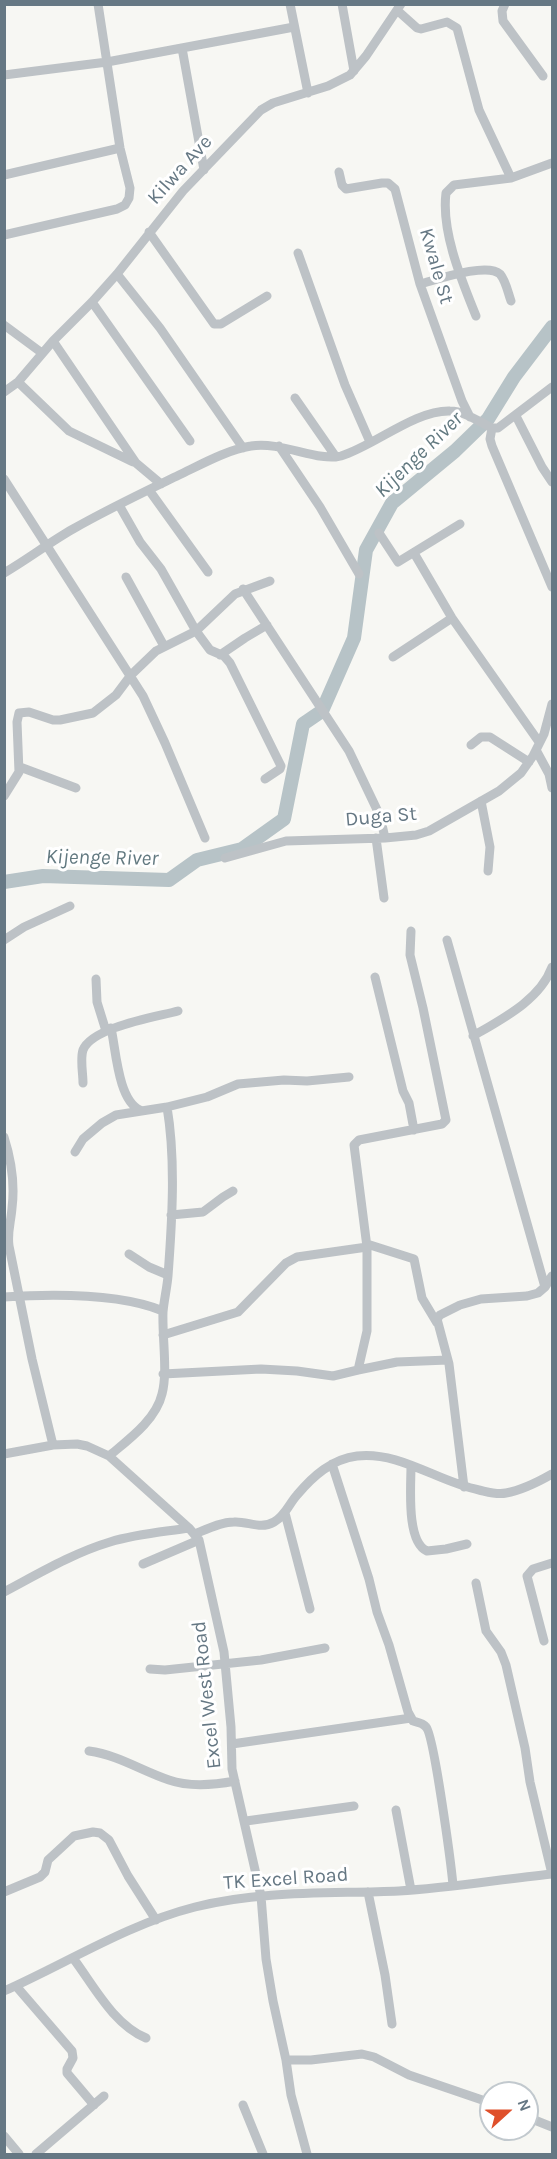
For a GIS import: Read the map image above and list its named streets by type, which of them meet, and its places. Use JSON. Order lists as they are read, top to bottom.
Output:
{
  "streets": {
    "street": [
      "Kilwa Ave",
      "Kwale St",
      "Duga St",
      "Excel West Road",
      "TK Excel Road"
    ]
  },
  "crossings": [
    ["Excel West Road", "TK Excel Road"]
  ],
  "water": ["Kijenge River"],
  "north": "right"
}
